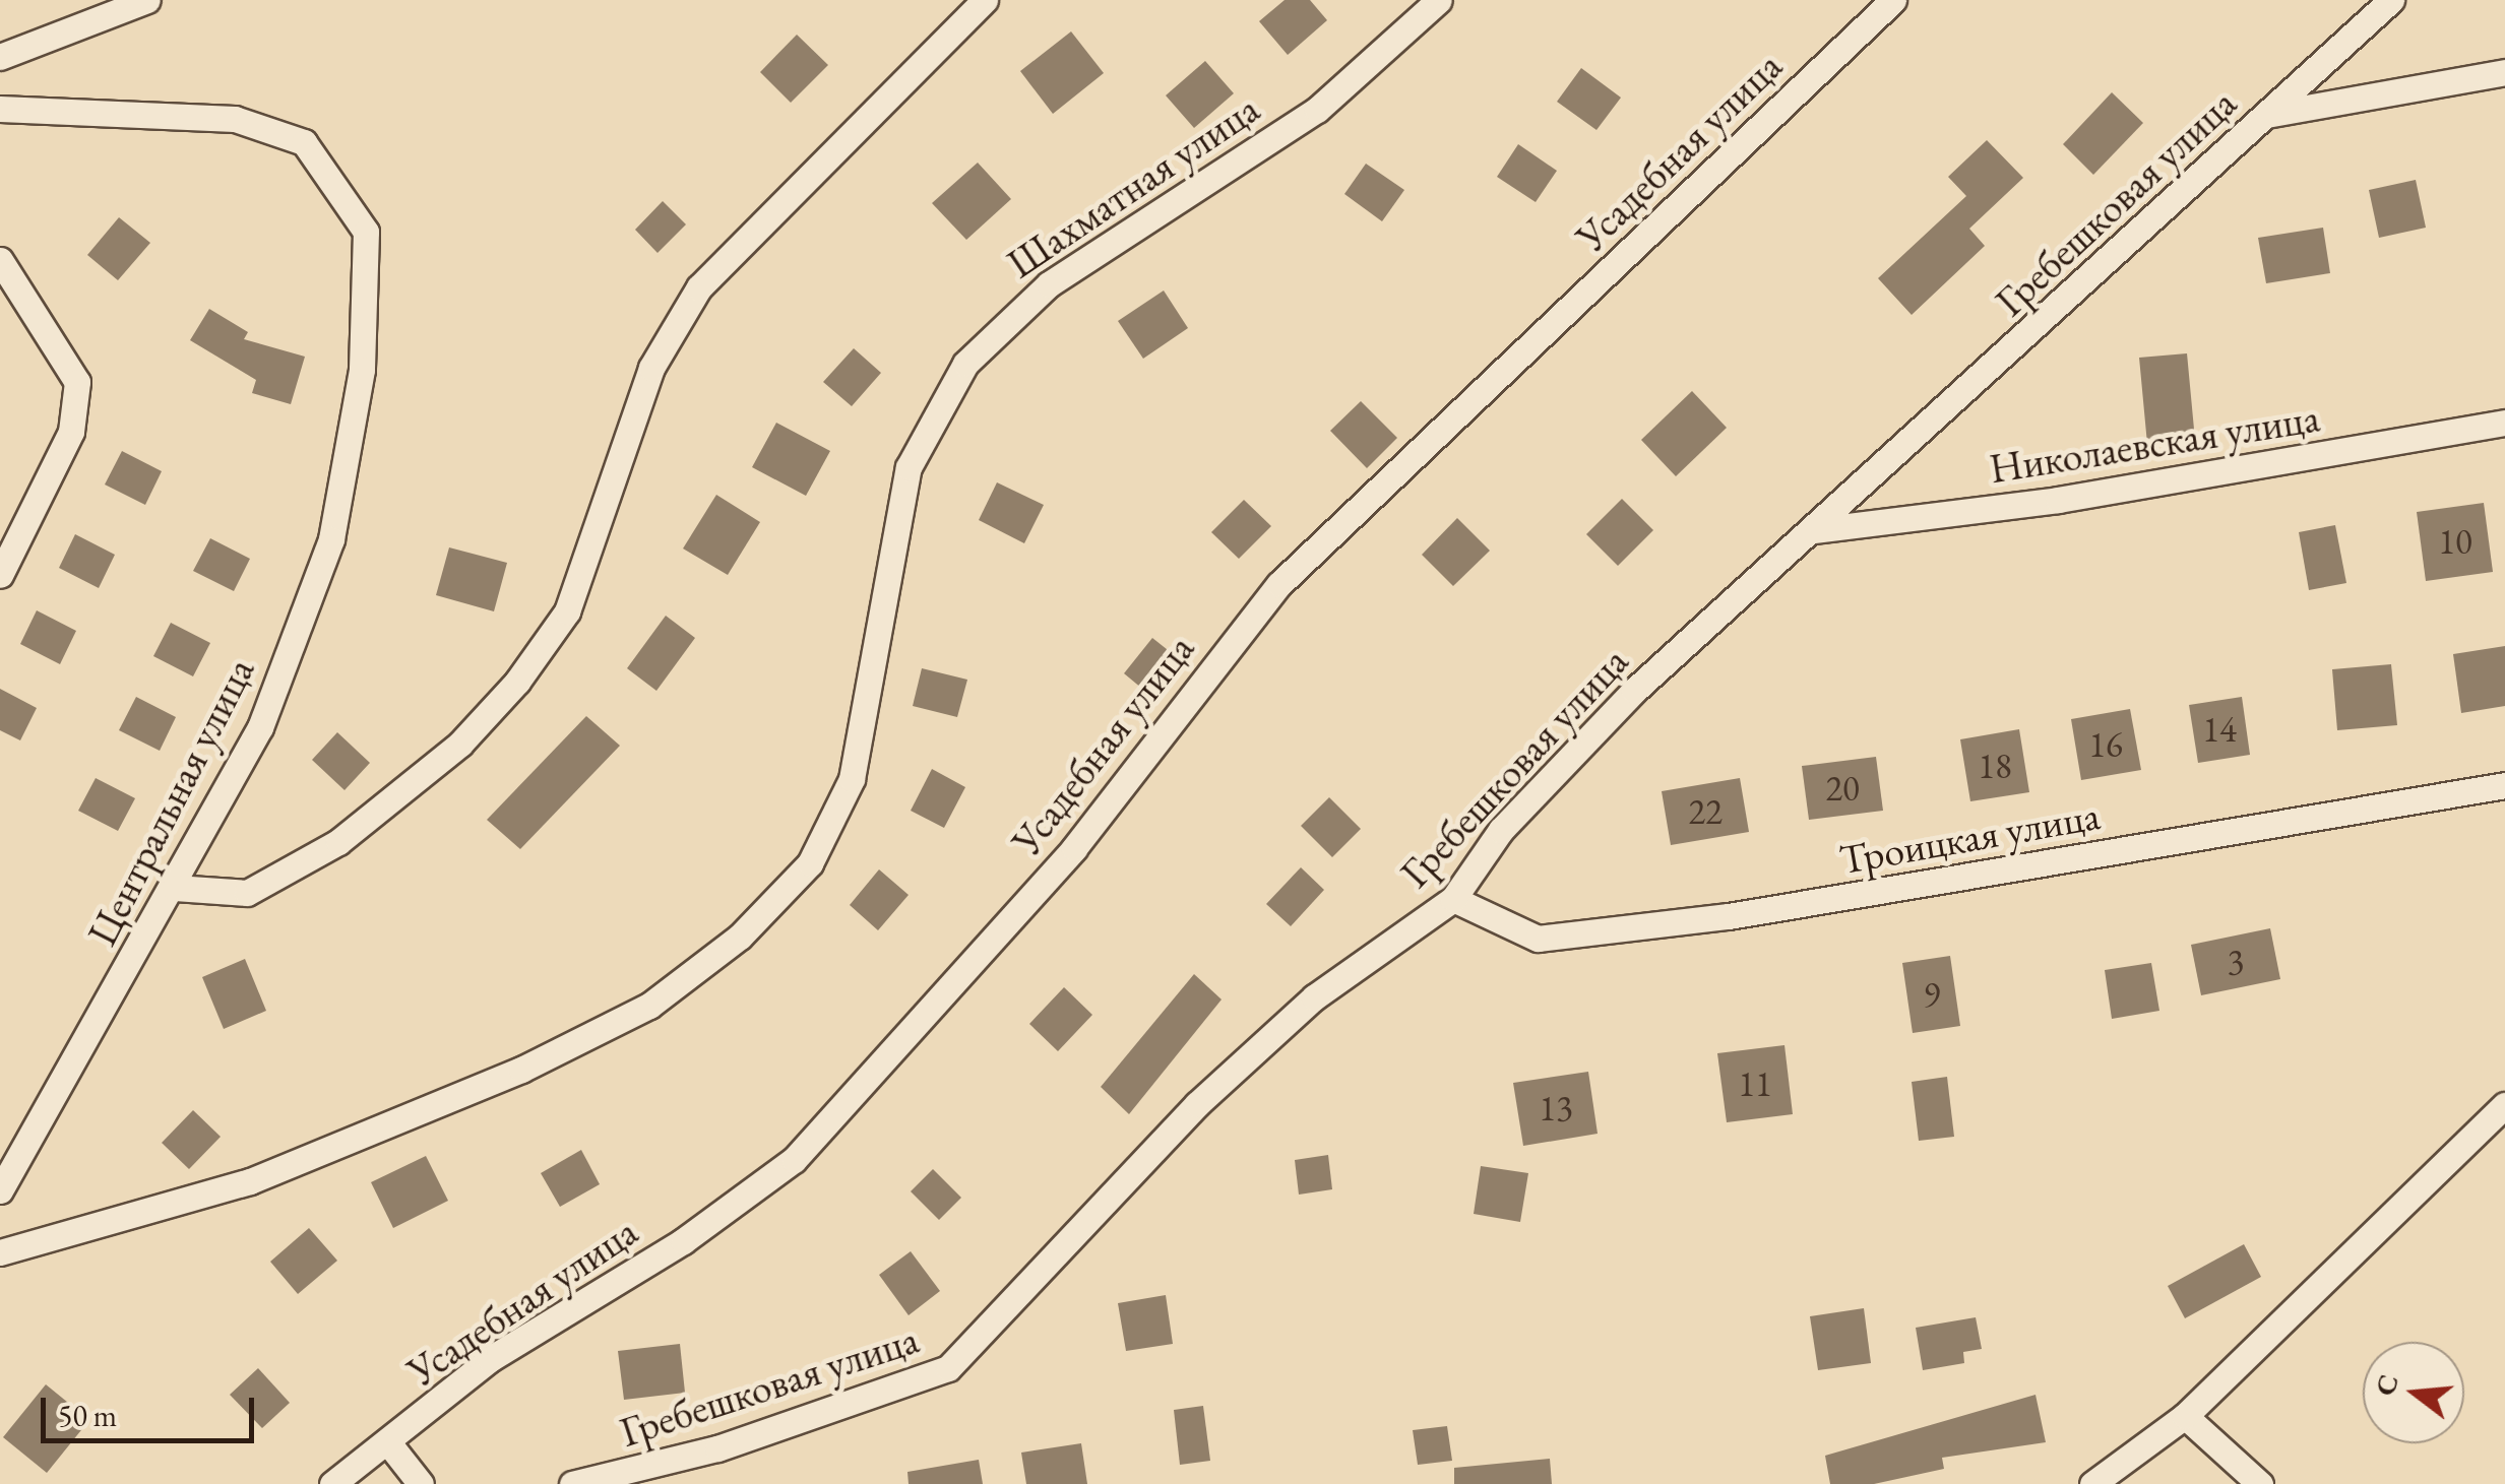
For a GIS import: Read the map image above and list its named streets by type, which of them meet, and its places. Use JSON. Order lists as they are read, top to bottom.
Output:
{
  "streets": {
    "street": [
      "Усадебная улица",
      "Шахматная улица",
      "Гребешковая улица",
      "Николаевская улица",
      "Центральная улица",
      "Троицкая улица"
    ]
  },
  "crossings": [
    ["Гребешковая улица", "Николаевская улица"],
    ["Гребешковая улица", "Троицкая улица"]
  ],
  "house_numbers": [
    "10",
    "14",
    "16",
    "18",
    "20",
    "22",
    "3",
    "9",
    "11",
    "13"
  ],
  "scale_bar": "50 m",
  "north": "left"
}
